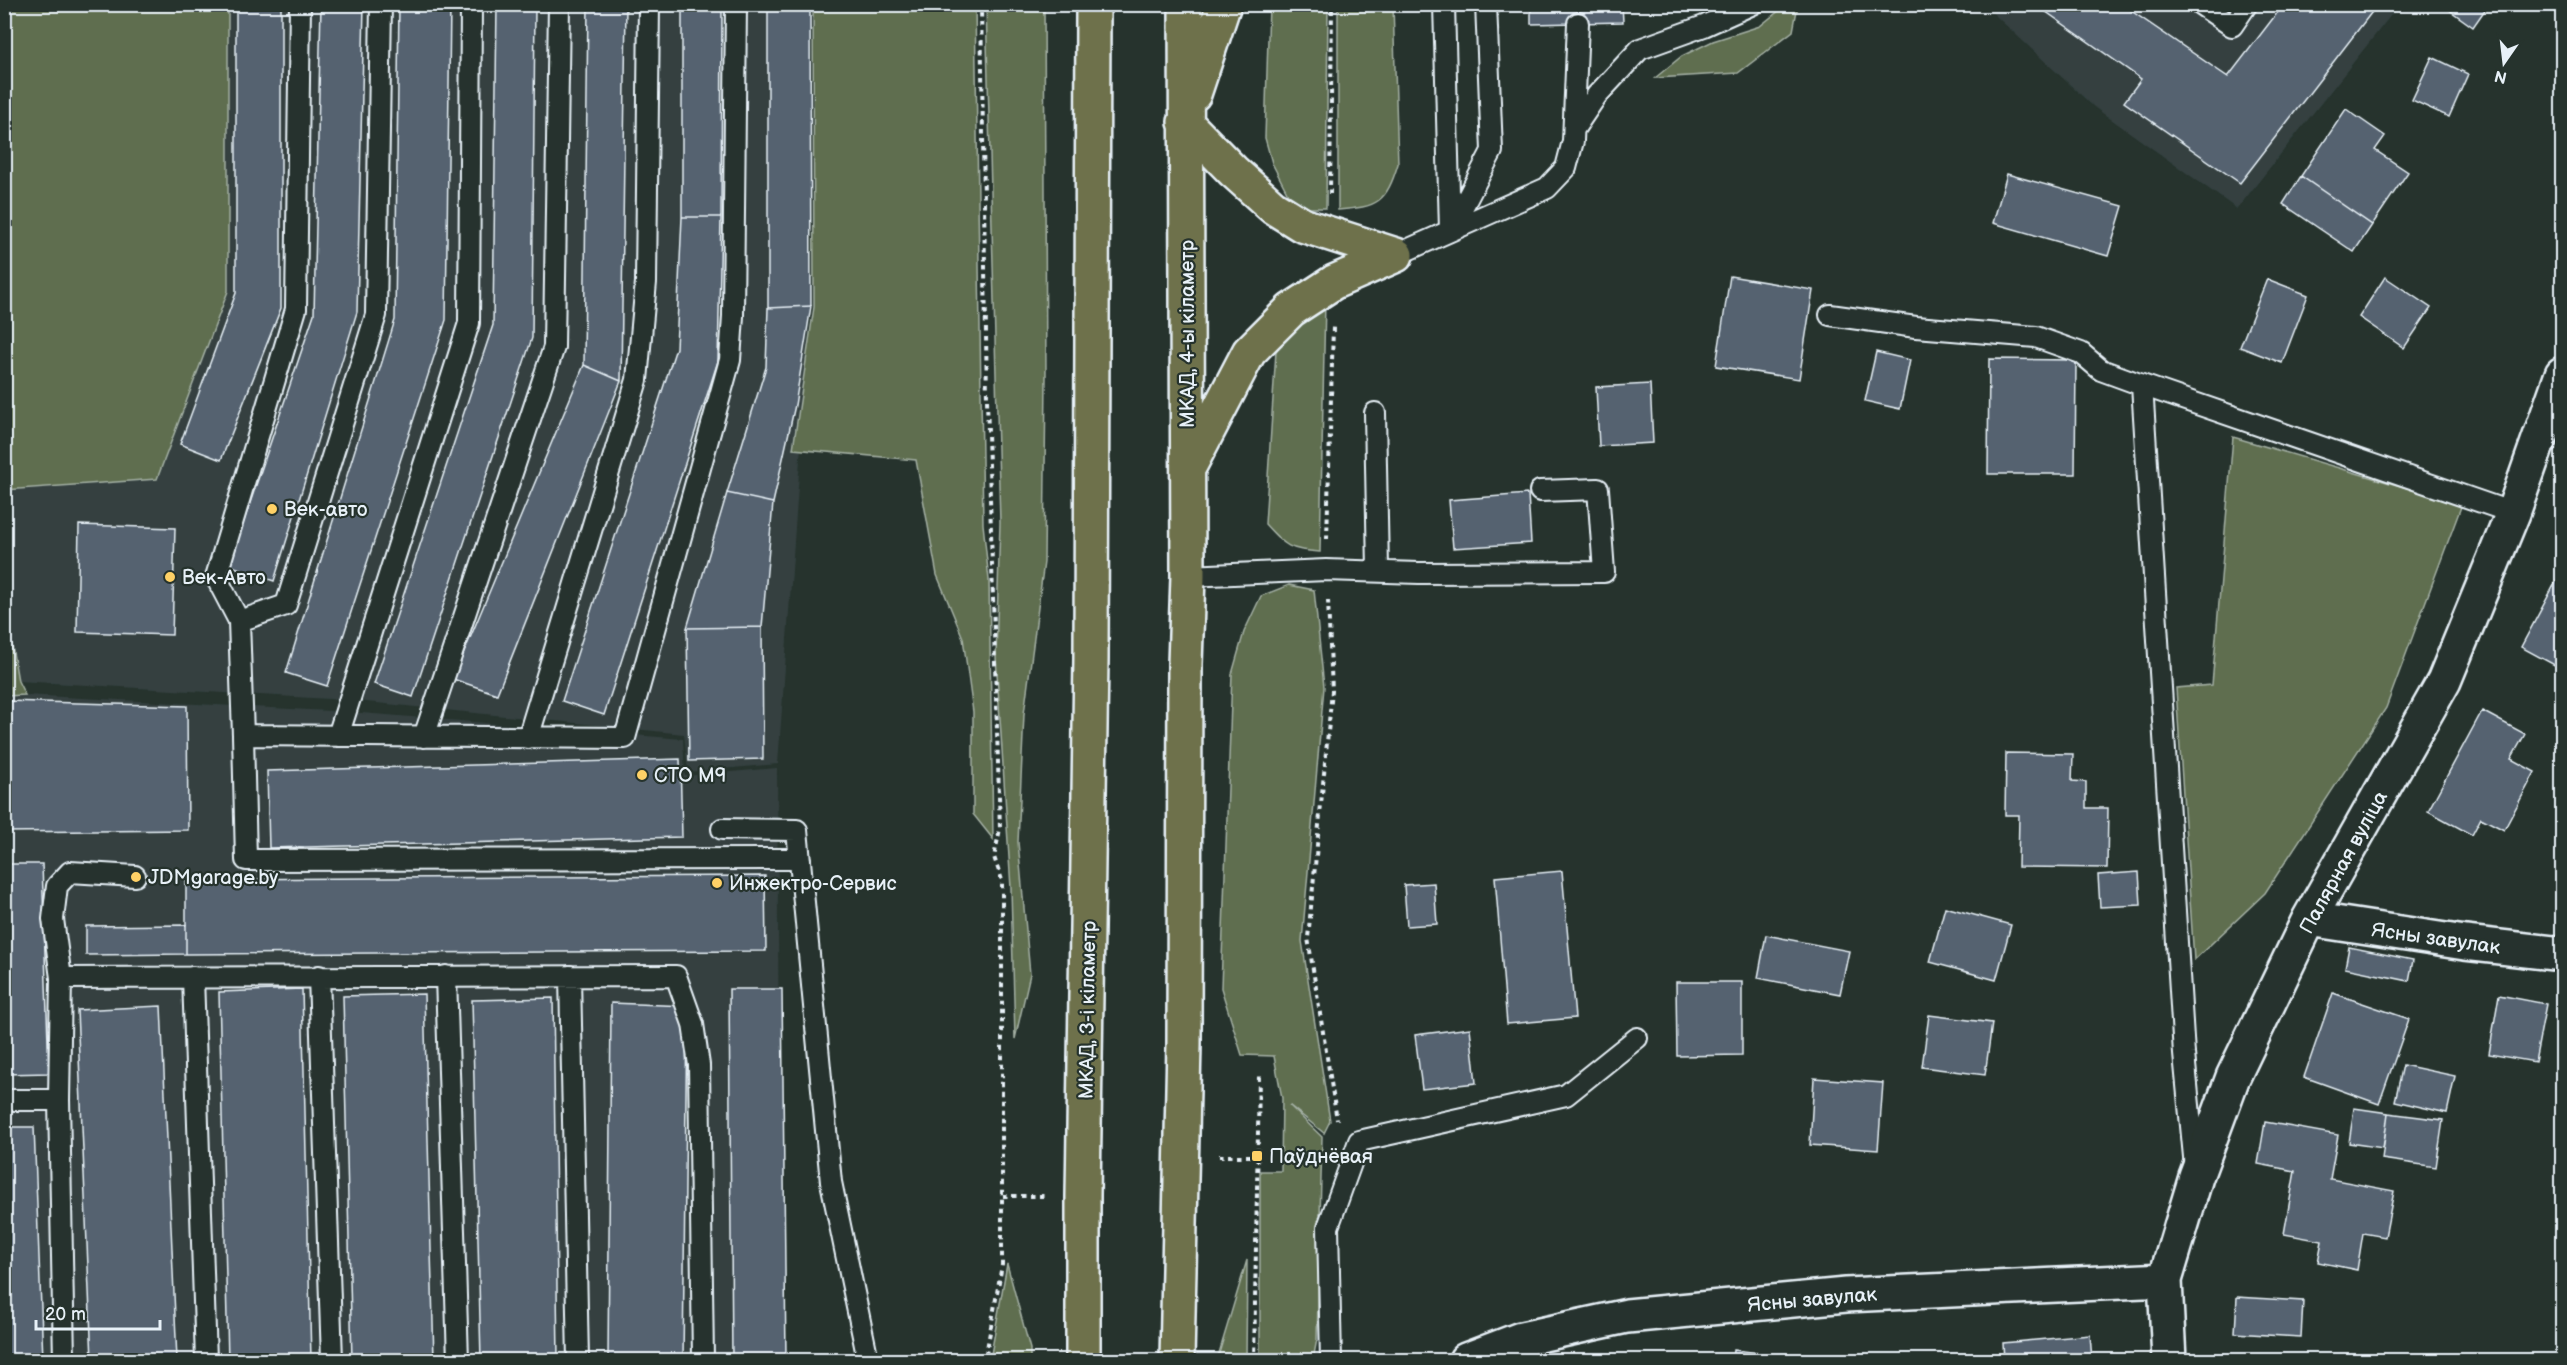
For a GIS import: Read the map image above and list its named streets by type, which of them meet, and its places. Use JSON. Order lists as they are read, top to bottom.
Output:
{
  "streets": {
    "highway": ["МКАД, 4-ы кіламетр", "МКАД, 3-і кіламетр"],
    "street": ["Палярная вуліца", "Ясны завулак"]
  },
  "crossings": [
    ["Палярная вуліца", "Ясны завулак"]
  ],
  "places": {
    "other": [
      "Век-авто",
      "Век-Авто",
      "СТО М9",
      "JDMgarage.by",
      "Инжектро-Сервис"
    ],
    "transit": ["Паўднёвая"]
  },
  "scale_bar": "20 m",
  "north": "bottom"
}
